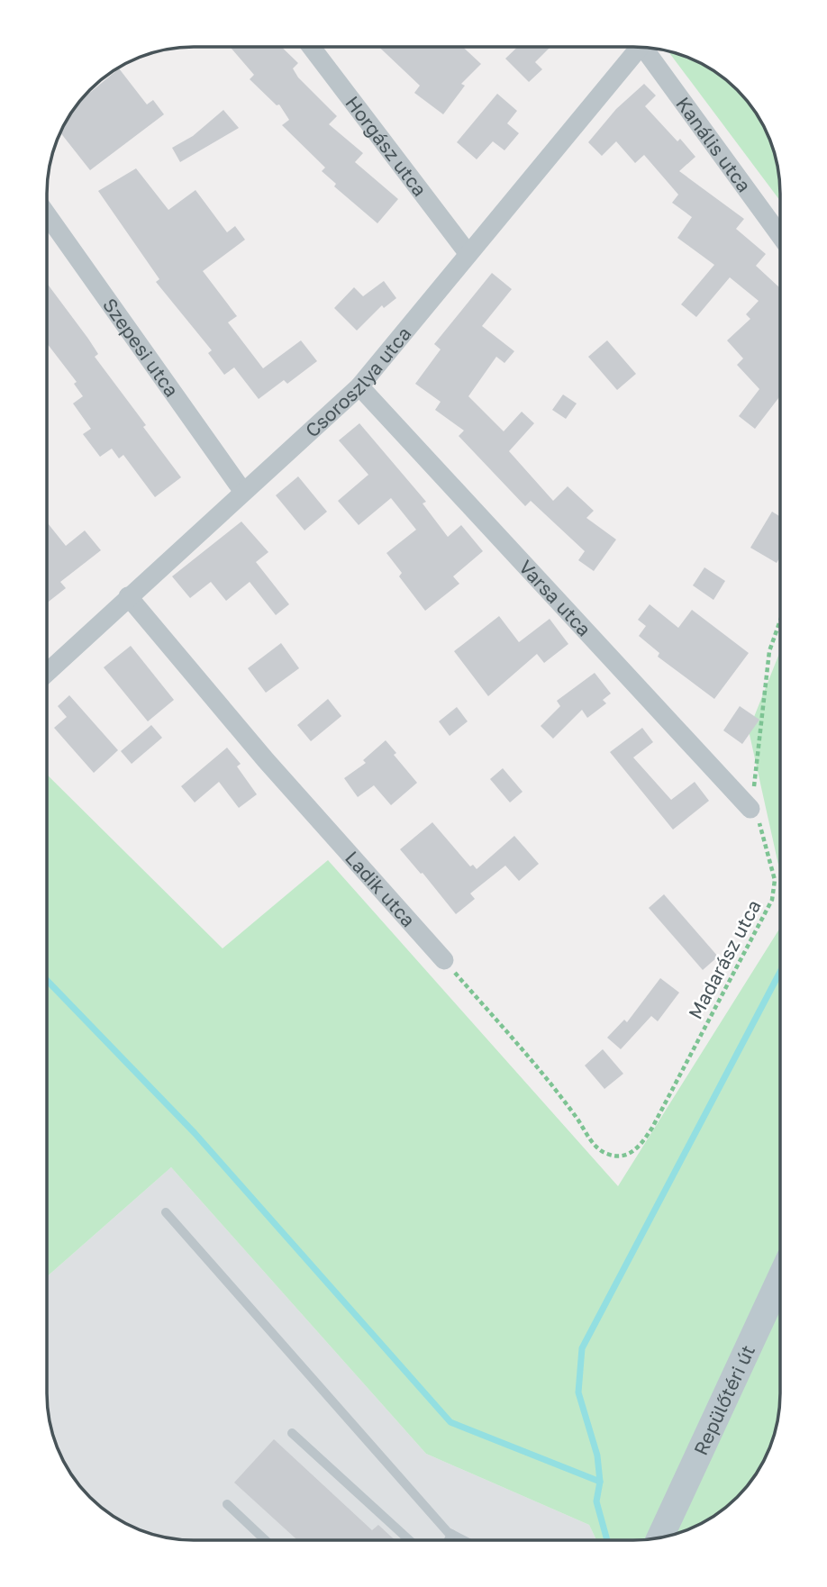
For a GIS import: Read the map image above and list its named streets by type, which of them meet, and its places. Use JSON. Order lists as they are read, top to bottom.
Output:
{
  "streets": {
    "street": [
      "Kanális utca",
      "Horgász utca",
      "Szepesi utca",
      "Csoroszlya utca",
      "Varsa utca",
      "Ladik utca",
      "Repülőtéri út"
    ],
    "path": ["Madarász utca"]
  },
  "crossings": [
    ["Horgász utca", "Csoroszlya utca"],
    ["Szepesi utca", "Csoroszlya utca"],
    ["Csoroszlya utca", "Varsa utca"],
    ["Csoroszlya utca", "Ladik utca"],
    ["Varsa utca", "Madarász utca"],
    ["Ladik utca", "Madarász utca"]
  ]
}
